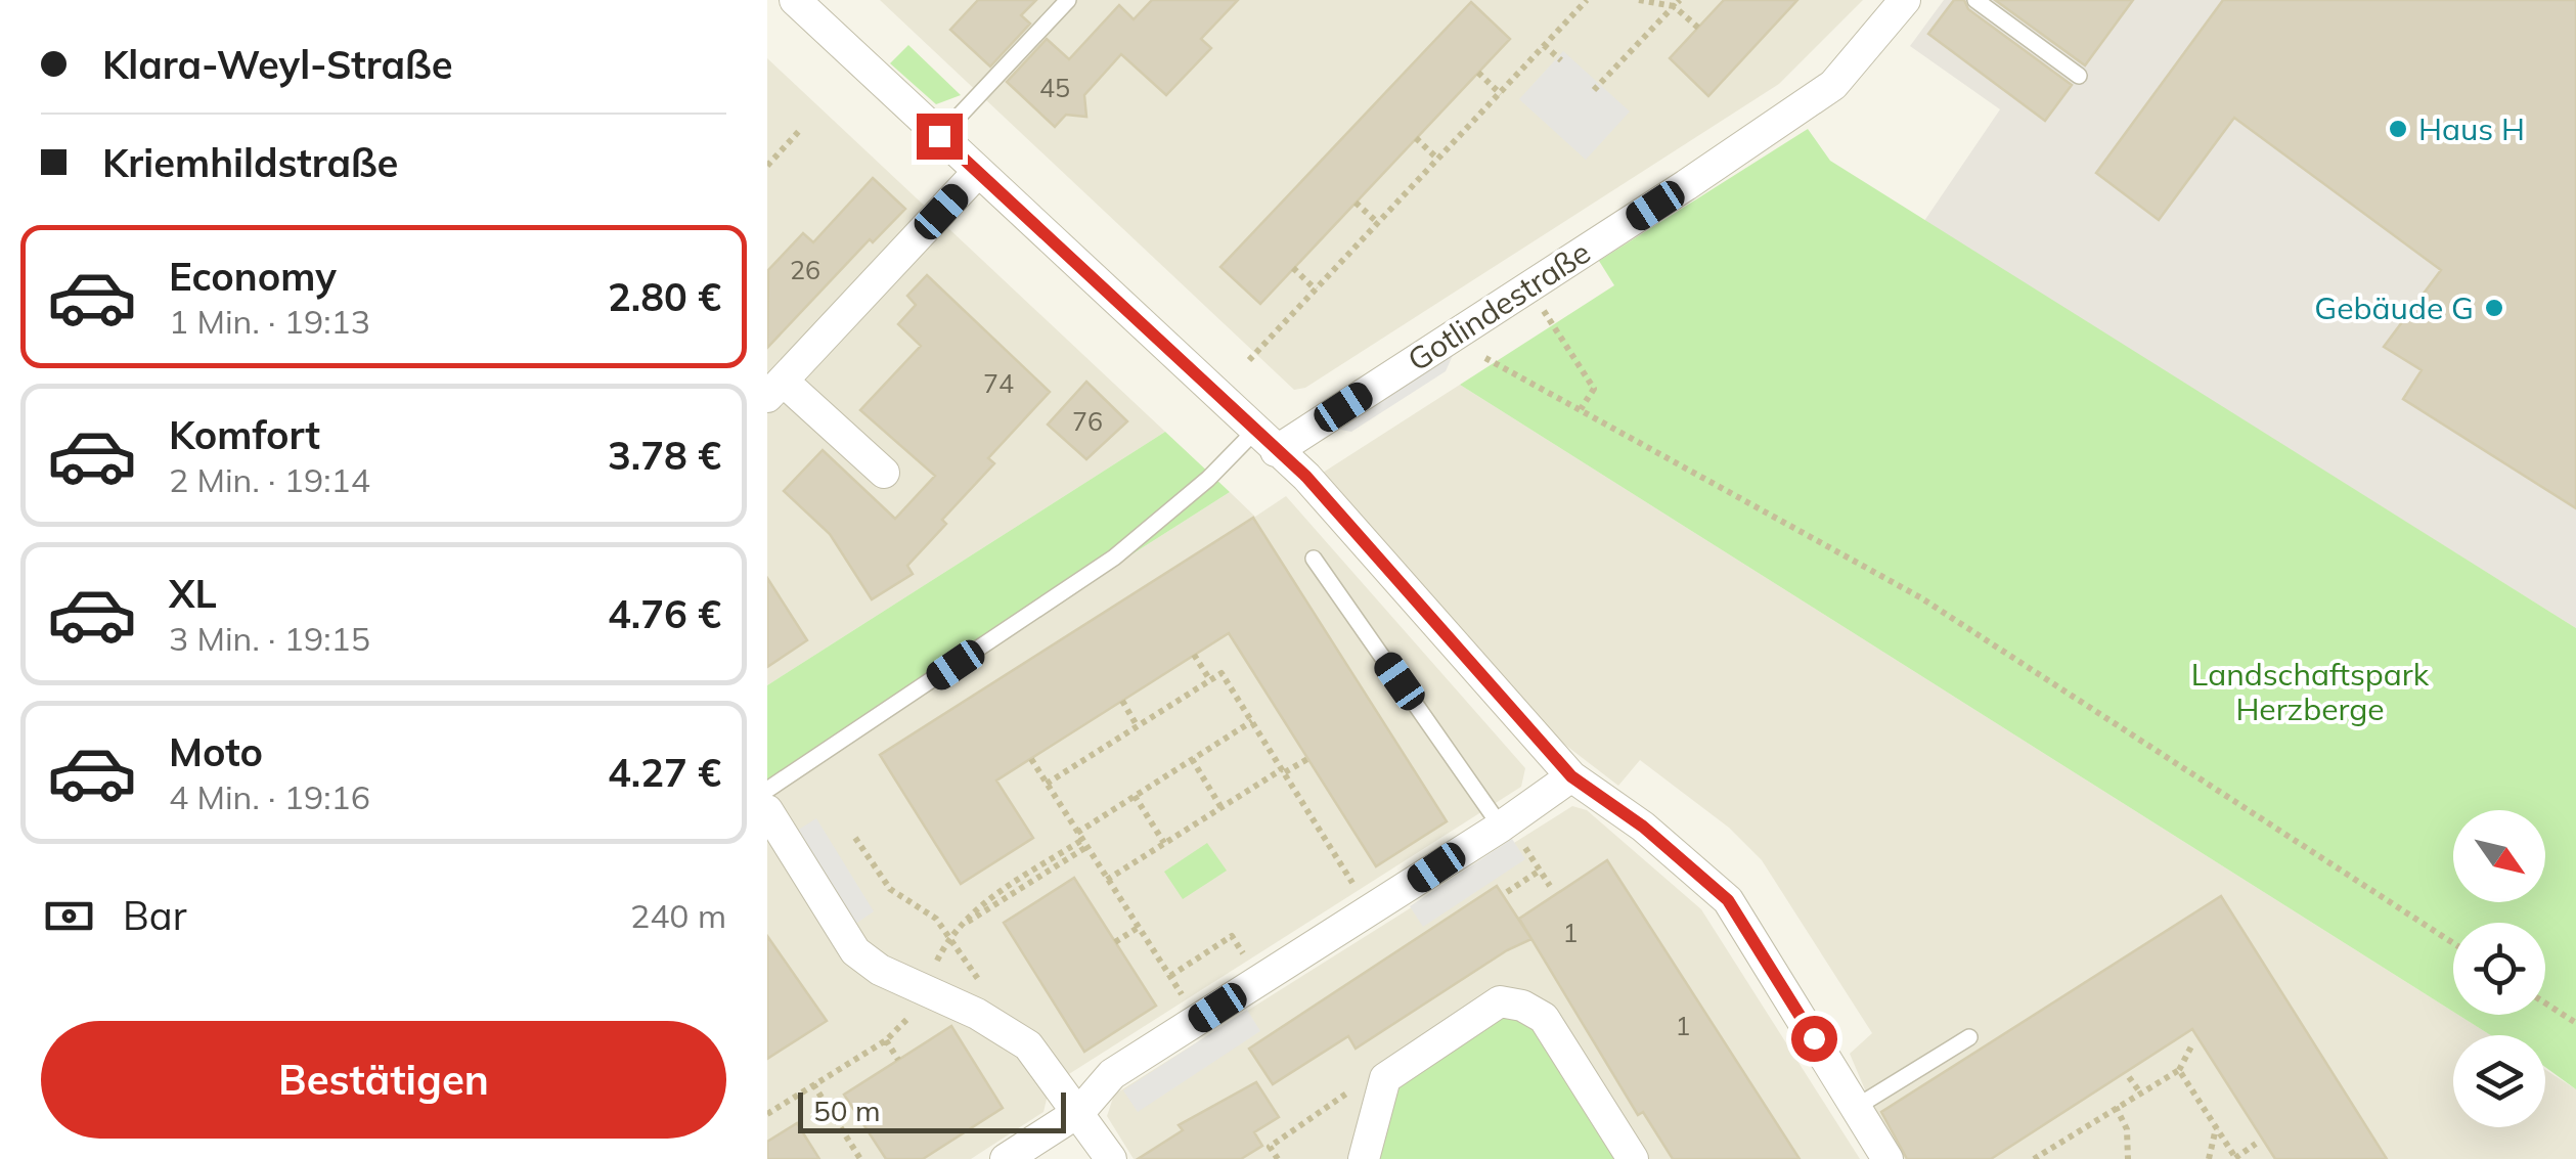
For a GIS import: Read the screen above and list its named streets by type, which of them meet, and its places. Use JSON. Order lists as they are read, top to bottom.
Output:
{
  "streets": {
    "street": ["Gotlindestraße"]
  },
  "parks": ["Landschaftspark Herzberge"],
  "places": ["Haus H", "Gebäude G"],
  "house_numbers": [
    "45",
    "26",
    "74",
    "76",
    "1",
    "1"
  ],
  "scale_bar": "50 m",
  "north": "bottom right",
  "page": {
    "banner": ["Klara-Weyl-Straße", "Kriemhildstraße"],
    "list": [
      {
        "name": "Economy",
        "note": "1 Min. · 19:13",
        "value": "2.80 €"
      },
      {
        "name": "Komfort",
        "note": "2 Min. · 19:14",
        "value": "3.78 €"
      },
      {
        "name": "XL",
        "note": "3 Min. · 19:15",
        "value": "4.76 €"
      },
      {
        "name": "Moto",
        "note": "4 Min. · 19:16",
        "value": "4.27 €"
      }
    ],
    "pay": ["Bar", "240 m"],
    "buttons": "Bestätigen",
    "scale": "50 m"
  }
}
